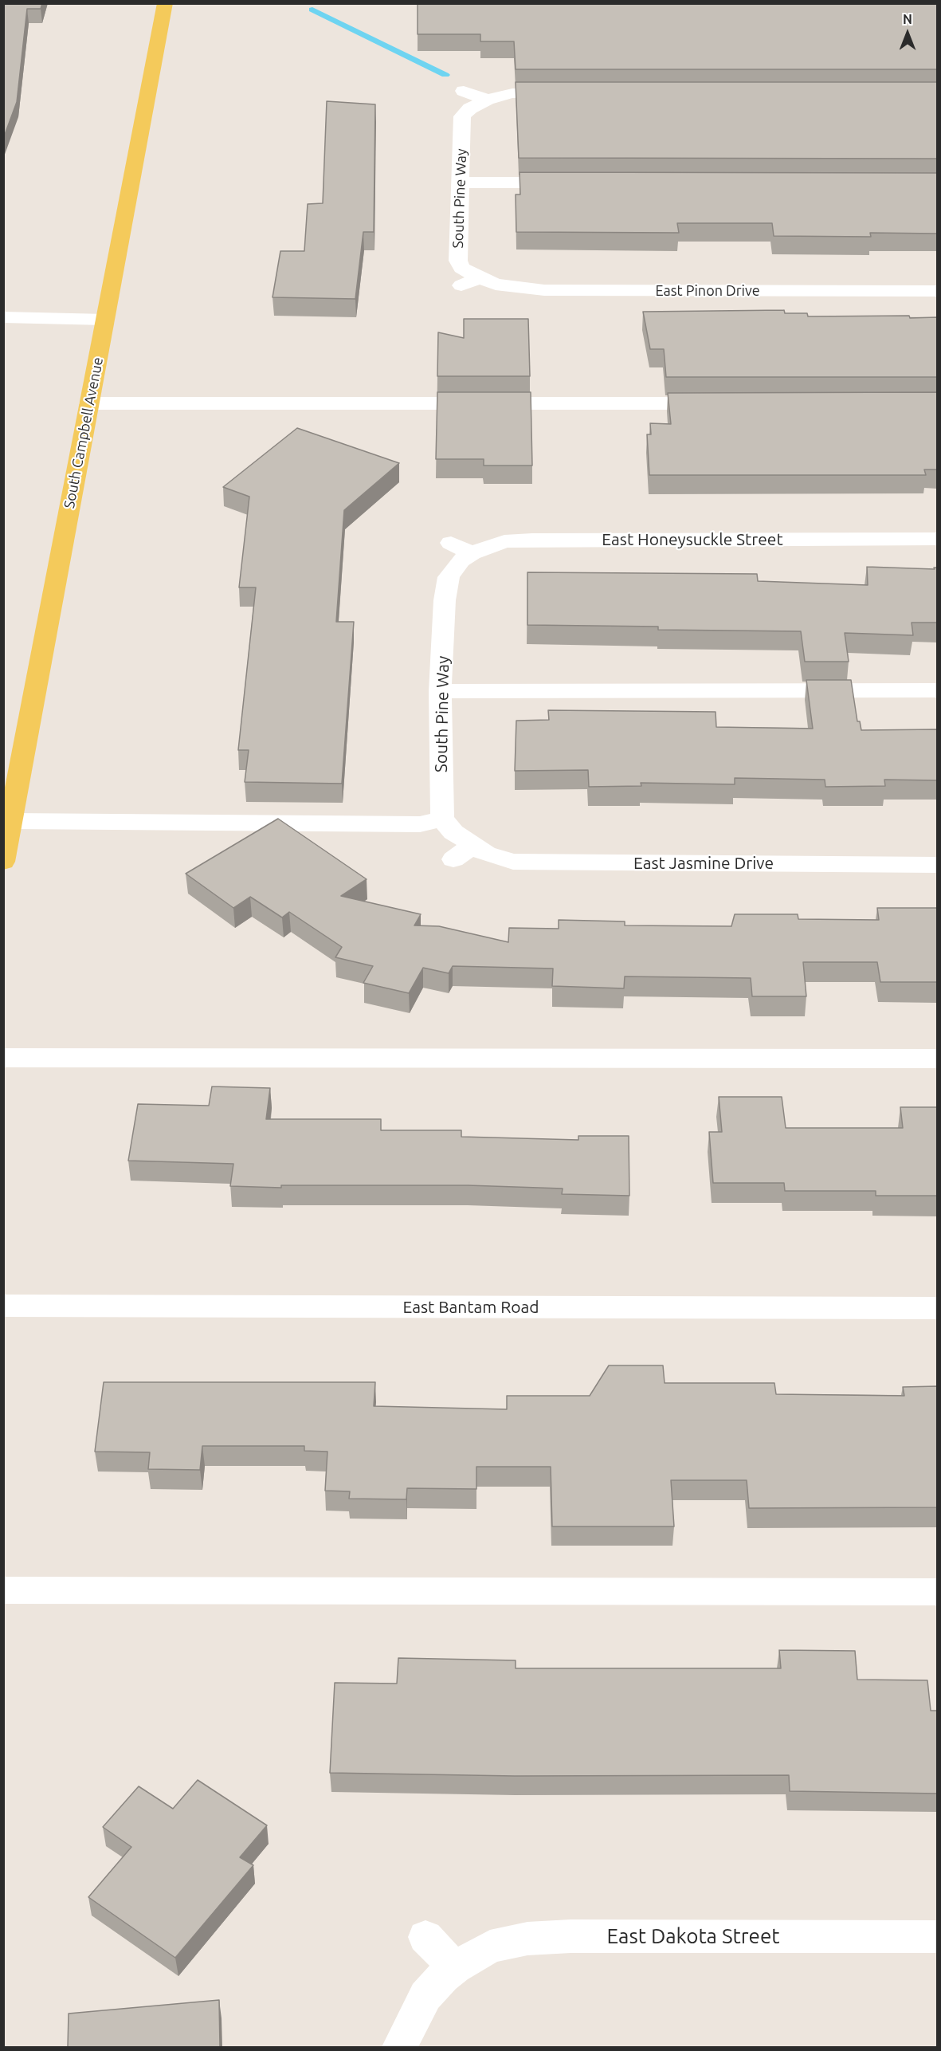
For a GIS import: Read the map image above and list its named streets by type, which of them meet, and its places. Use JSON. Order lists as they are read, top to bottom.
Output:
{
  "streets": {
    "main road": ["South Campbell Avenue"],
    "street": [
      "South Pine Way",
      "East Pinon Drive",
      "East Honeysuckle Street",
      "East Jasmine Drive",
      "East Bantam Road",
      "East Dakota Street"
    ]
  },
  "crossings": [
    ["South Pine Way", "East Pinon Drive"],
    ["South Pine Way", "East Honeysuckle Street"]
  ],
  "north": "top"
}
